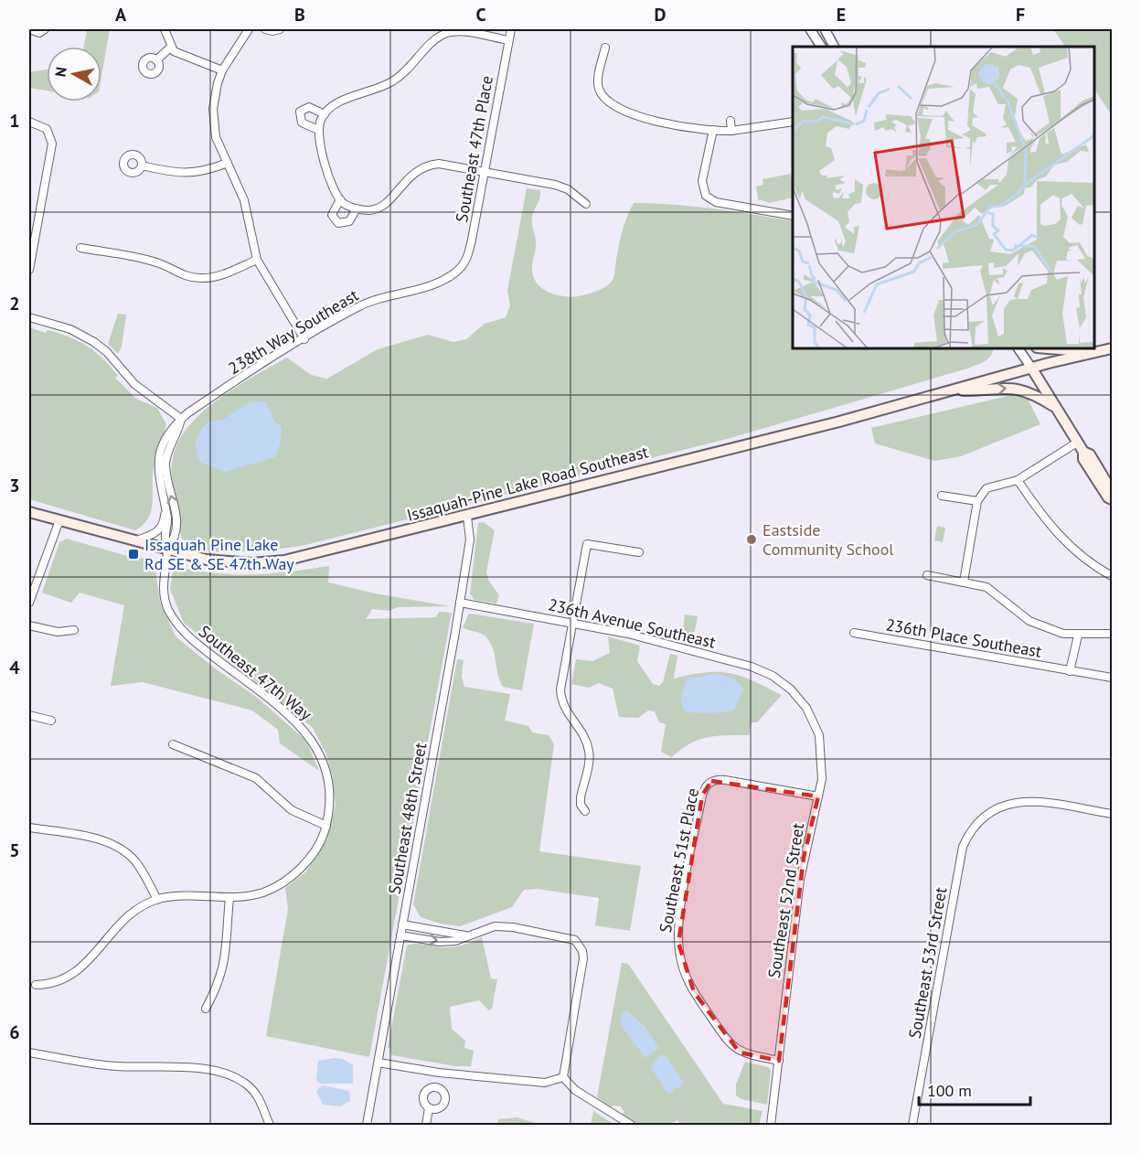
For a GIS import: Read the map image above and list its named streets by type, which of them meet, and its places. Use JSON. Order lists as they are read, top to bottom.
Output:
{
  "streets": {
    "main road": ["Issaquah-Pine Lake Road Southeast"],
    "street": [
      "Southeast 47th Place",
      "238th Way Southeast",
      "236th Avenue Southeast",
      "236th Place Southeast",
      "Southeast 47th Way",
      "Southeast 48th Street",
      "Southeast 51st Place",
      "Southeast 52nd Street",
      "Southeast 53rd Street"
    ]
  },
  "crossings": [
    ["Southeast 47th Place", "238th Way Southeast"],
    ["238th Way Southeast", "Issaquah-Pine Lake Road Southeast"],
    ["238th Way Southeast", "Southeast 47th Way"],
    ["Issaquah-Pine Lake Road Southeast", "Southeast 47th Way"],
    ["Issaquah-Pine Lake Road Southeast", "Southeast 48th Street"],
    ["236th Avenue Southeast", "Southeast 48th Street"],
    ["236th Avenue Southeast", "Southeast 52nd Street"],
    ["Southeast 51st Place", "Southeast 52nd Street"]
  ],
  "places": {
    "other": ["Eastside Community School"],
    "transit": ["Issaquah Pine Lake Rd SE & SE 47th Way"]
  },
  "scale_bar": "100 m",
  "north": "left",
  "grid": {
    "columns": [
      "A",
      "B",
      "C",
      "D",
      "E",
      "F"
    ],
    "rows": [
      "1",
      "2",
      "3",
      "4",
      "5",
      "6"
    ]
  }
}
